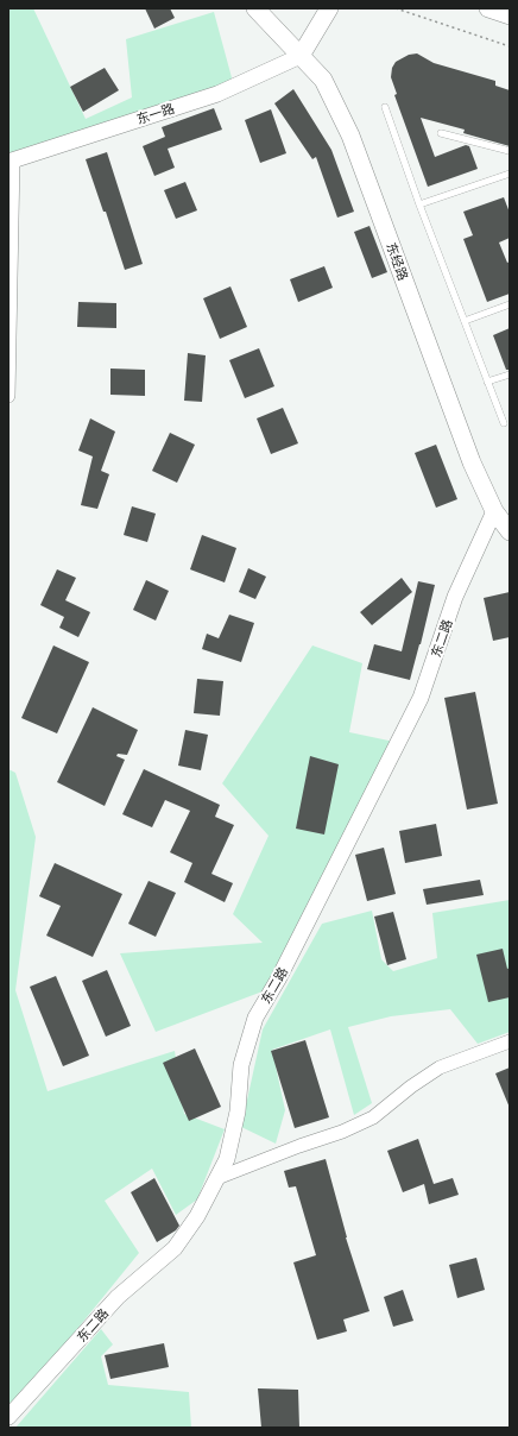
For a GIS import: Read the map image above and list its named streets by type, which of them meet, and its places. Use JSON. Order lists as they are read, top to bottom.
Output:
{
  "streets": {
    "main road": ["东经路"],
    "street": ["东一路", "东二路"]
  },
  "crossings": [
    ["东一路", "东经路"],
    ["东经路", "东二路"]
  ]
}
